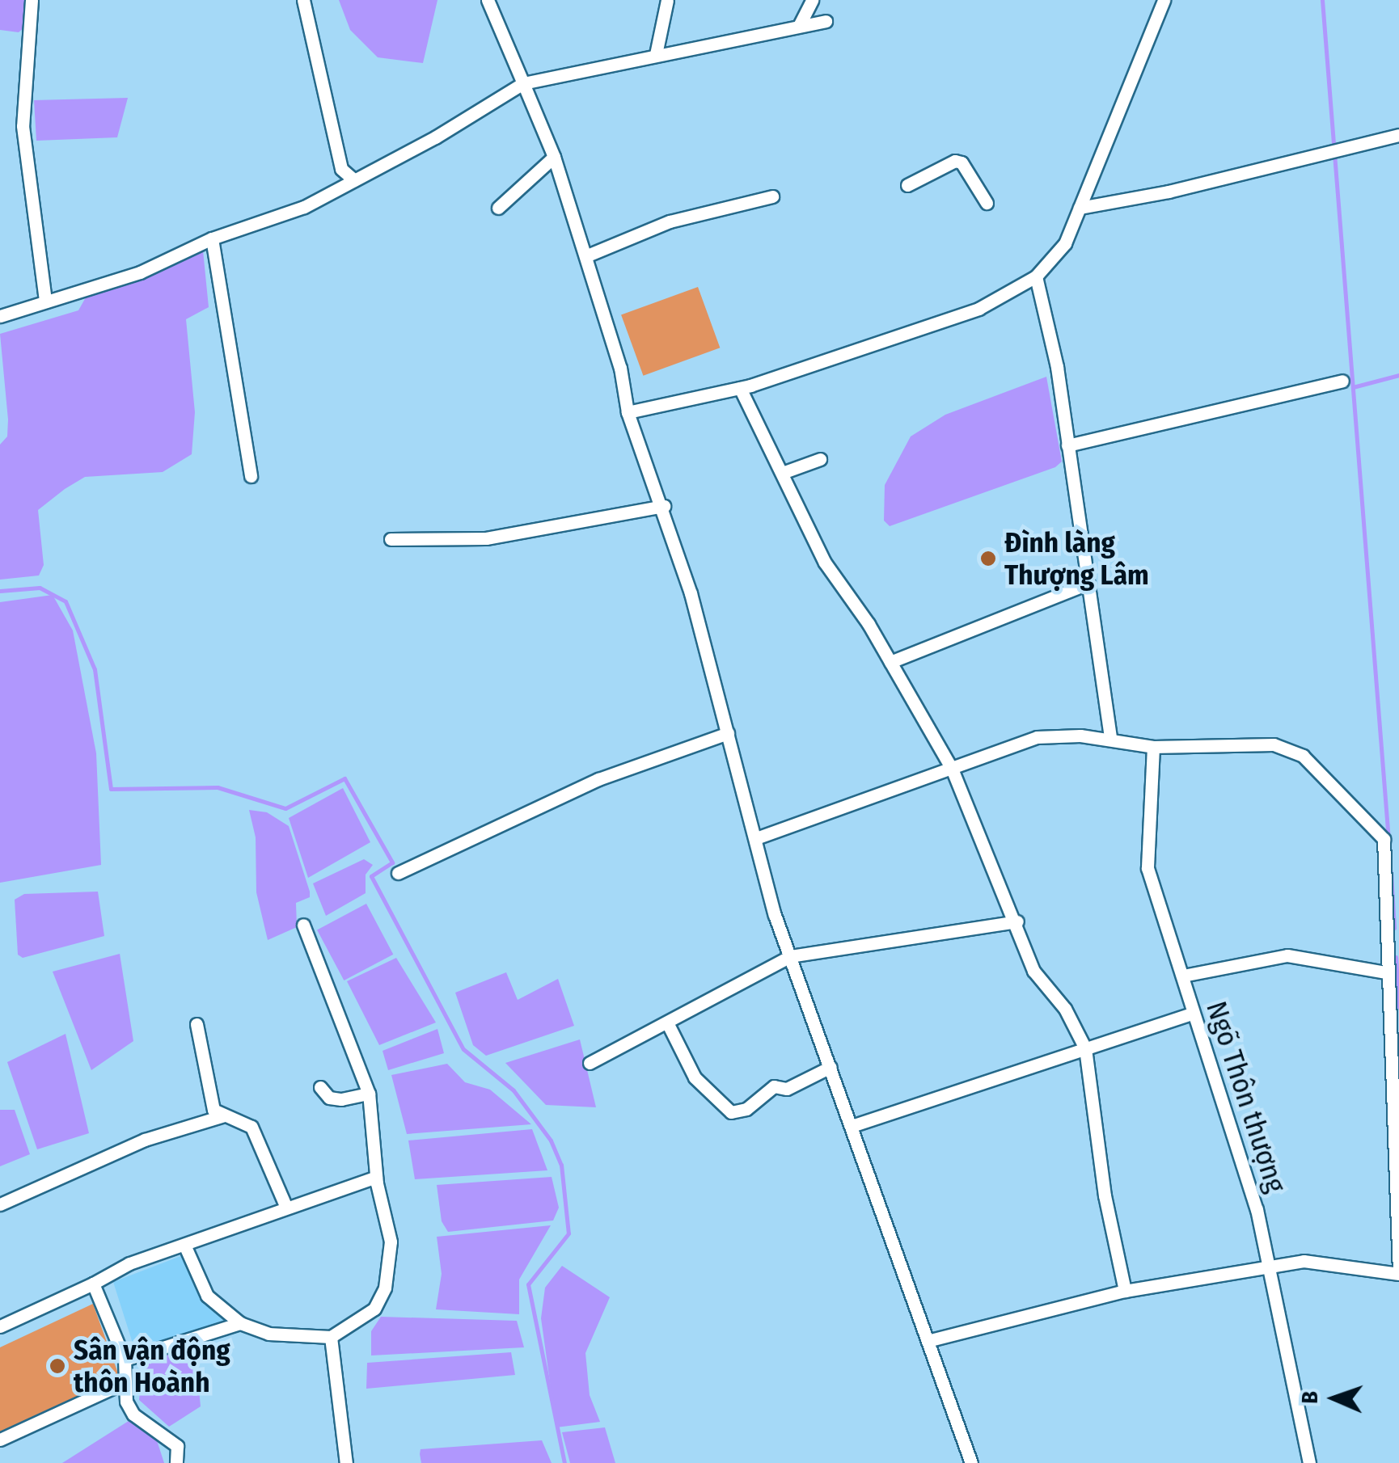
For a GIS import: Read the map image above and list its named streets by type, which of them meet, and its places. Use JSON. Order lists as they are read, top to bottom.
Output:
{
  "streets": {
    "street": ["Ngõ Thôn thượng"]
  },
  "places": ["Đình làng Thượng Lâm", "Sân vận động thôn Hoành"],
  "north": "left"
}
